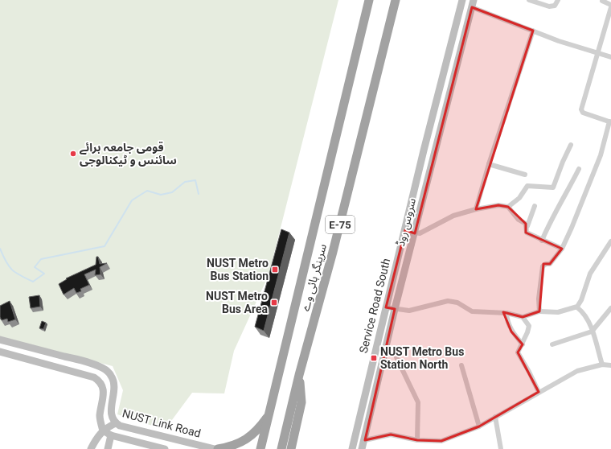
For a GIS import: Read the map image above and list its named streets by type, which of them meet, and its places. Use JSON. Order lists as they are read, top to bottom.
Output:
{
  "streets": {
    "highway": ["E-75", "سرینگر ہائی وے"],
    "main road": ["سروس روڈ", "Service Road South", "NUST Link Road"]
  },
  "places": {
    "other": ["قومی جامعہ برائے سائنس و ٹیکنالوجی"],
    "transit": ["NUST Metro Bus Station", "NUST Metro Bus Area", "NUST Metro Bus Station North"]
  }
}
